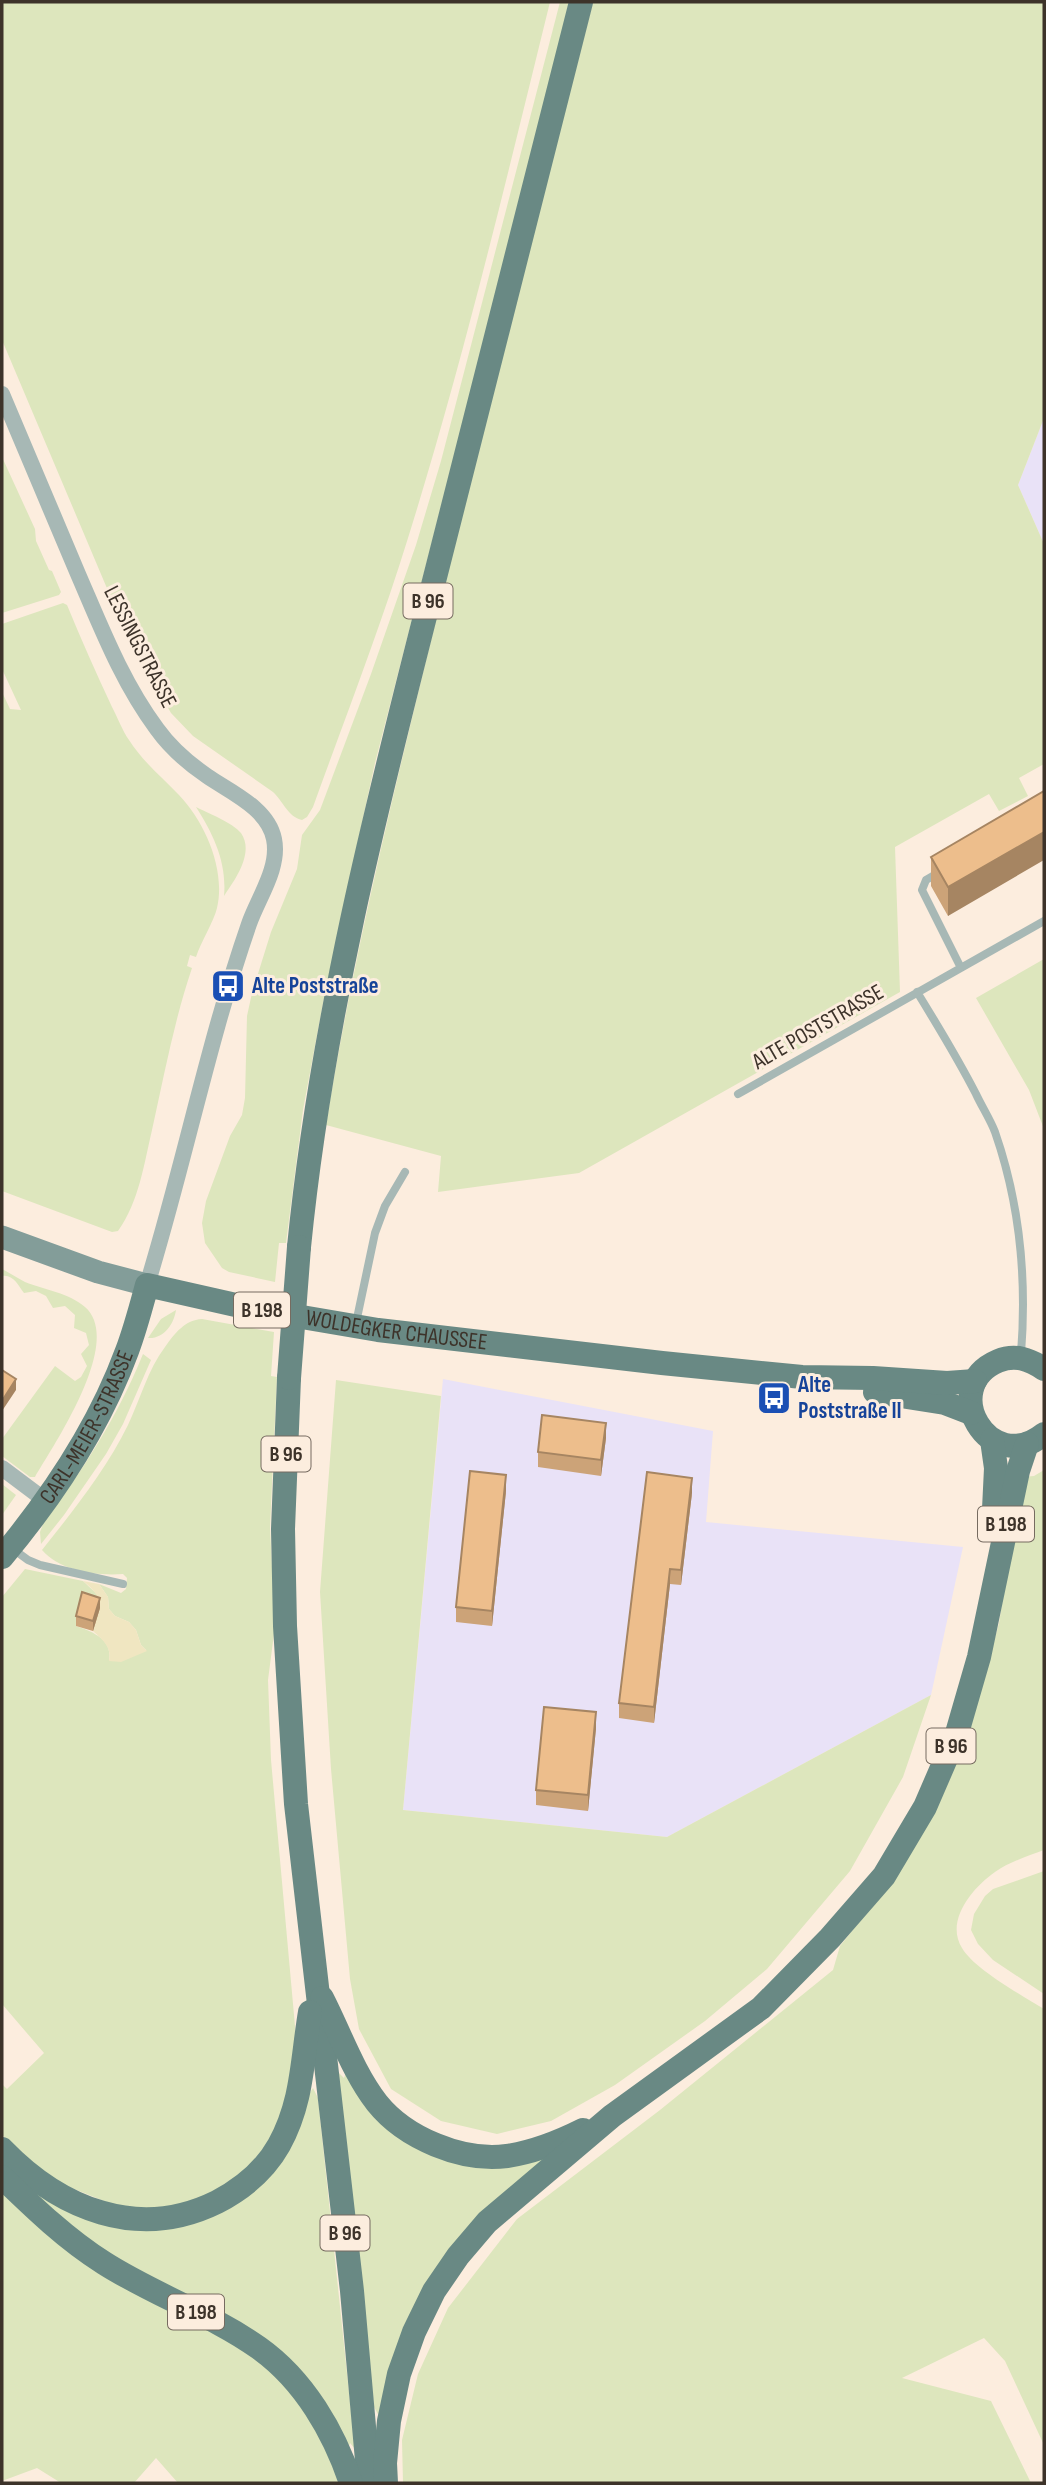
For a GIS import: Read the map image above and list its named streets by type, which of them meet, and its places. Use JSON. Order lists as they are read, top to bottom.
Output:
{
  "streets": {
    "main road": [
      "B 96",
      "B 198",
      "WOLDEGKER CHAUSSEE",
      "CARL-MEIER-STRASSE"
    ],
    "street": ["LESSINGSTRASSE"],
    "lane": ["ALTE POSTSTRASSE"]
  },
  "crossings": [
    ["B 96", "B 198"],
    ["LESSINGSTRASSE", "WOLDEGKER CHAUSSEE"],
    ["LESSINGSTRASSE", "CARL-MEIER-STRASSE"],
    ["WOLDEGKER CHAUSSEE", "CARL-MEIER-STRASSE"]
  ],
  "places": {
    "bus stop": ["Alte Poststraße", "Alte Poststraße II"]
  }
}
